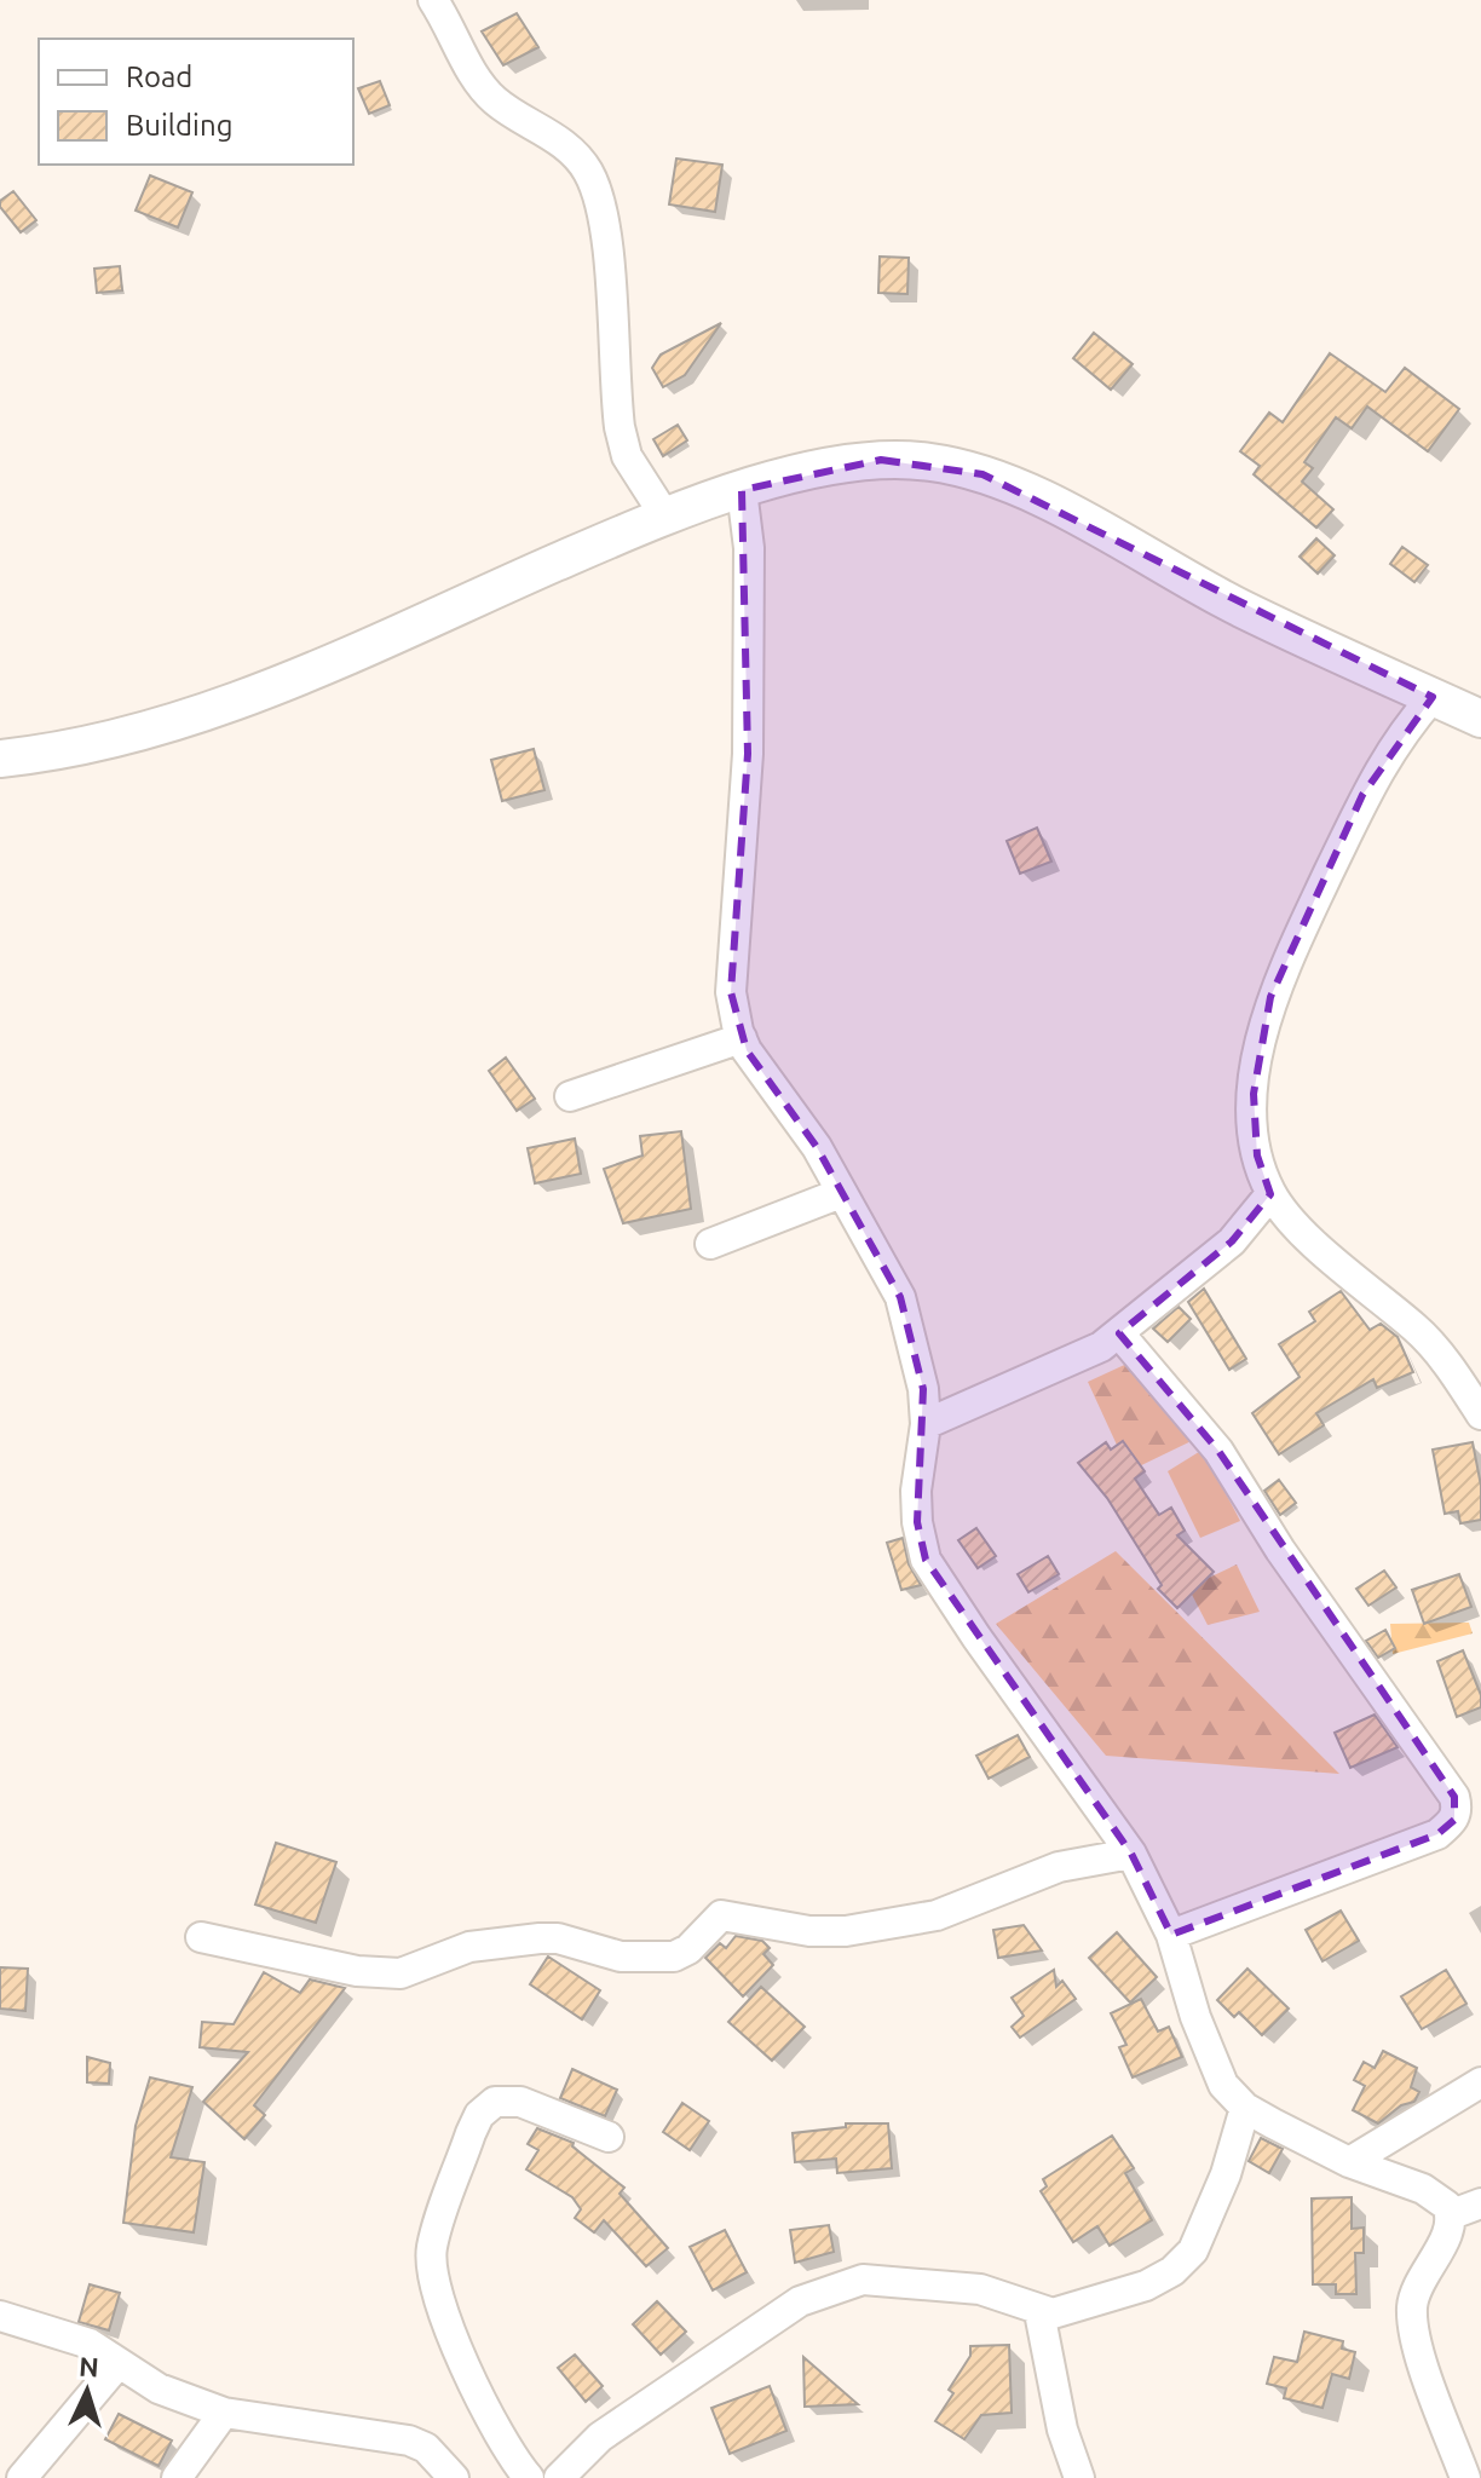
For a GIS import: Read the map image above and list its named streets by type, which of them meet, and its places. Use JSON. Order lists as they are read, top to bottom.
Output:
{
  "legend": ["Road", "Building"],
  "north": "top"
}
